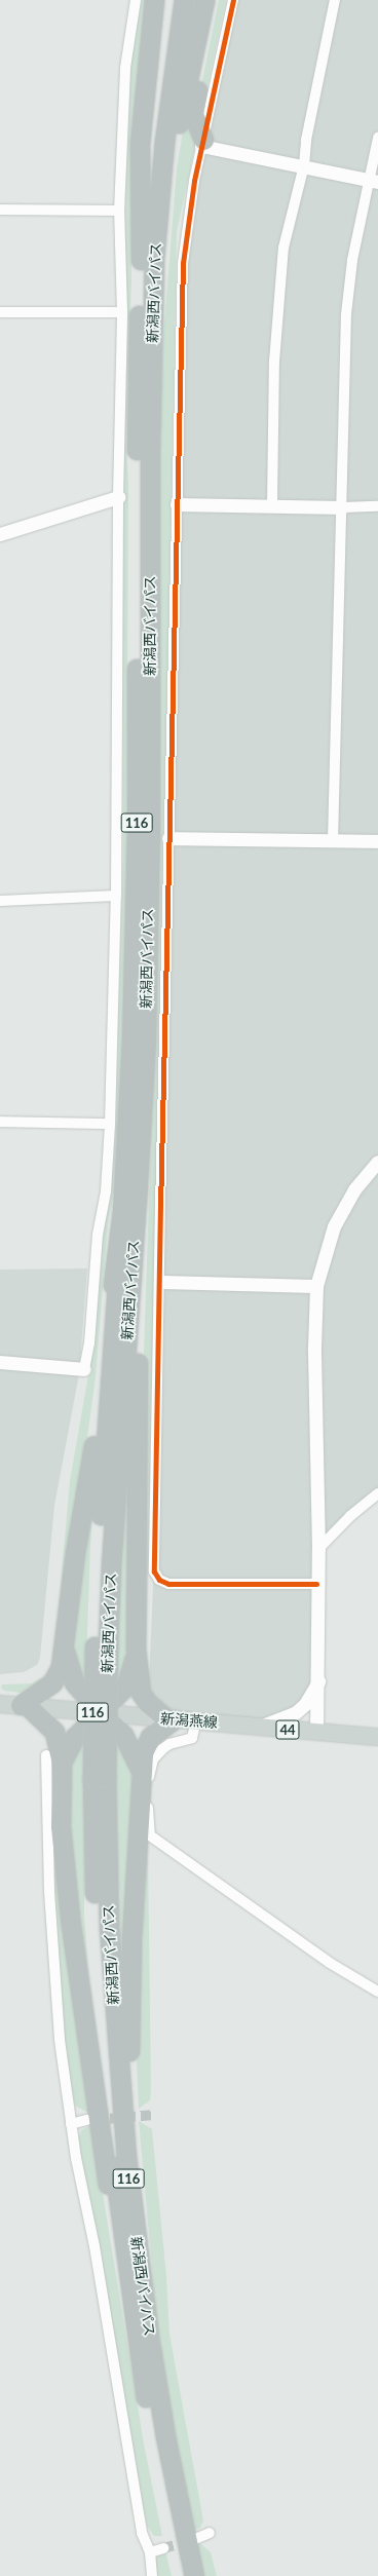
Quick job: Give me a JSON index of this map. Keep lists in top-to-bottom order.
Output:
{
  "streets": {
    "highway": ["新潟西バイパス", "116"],
    "main road": ["新潟燕線", "44"]
  }
}
